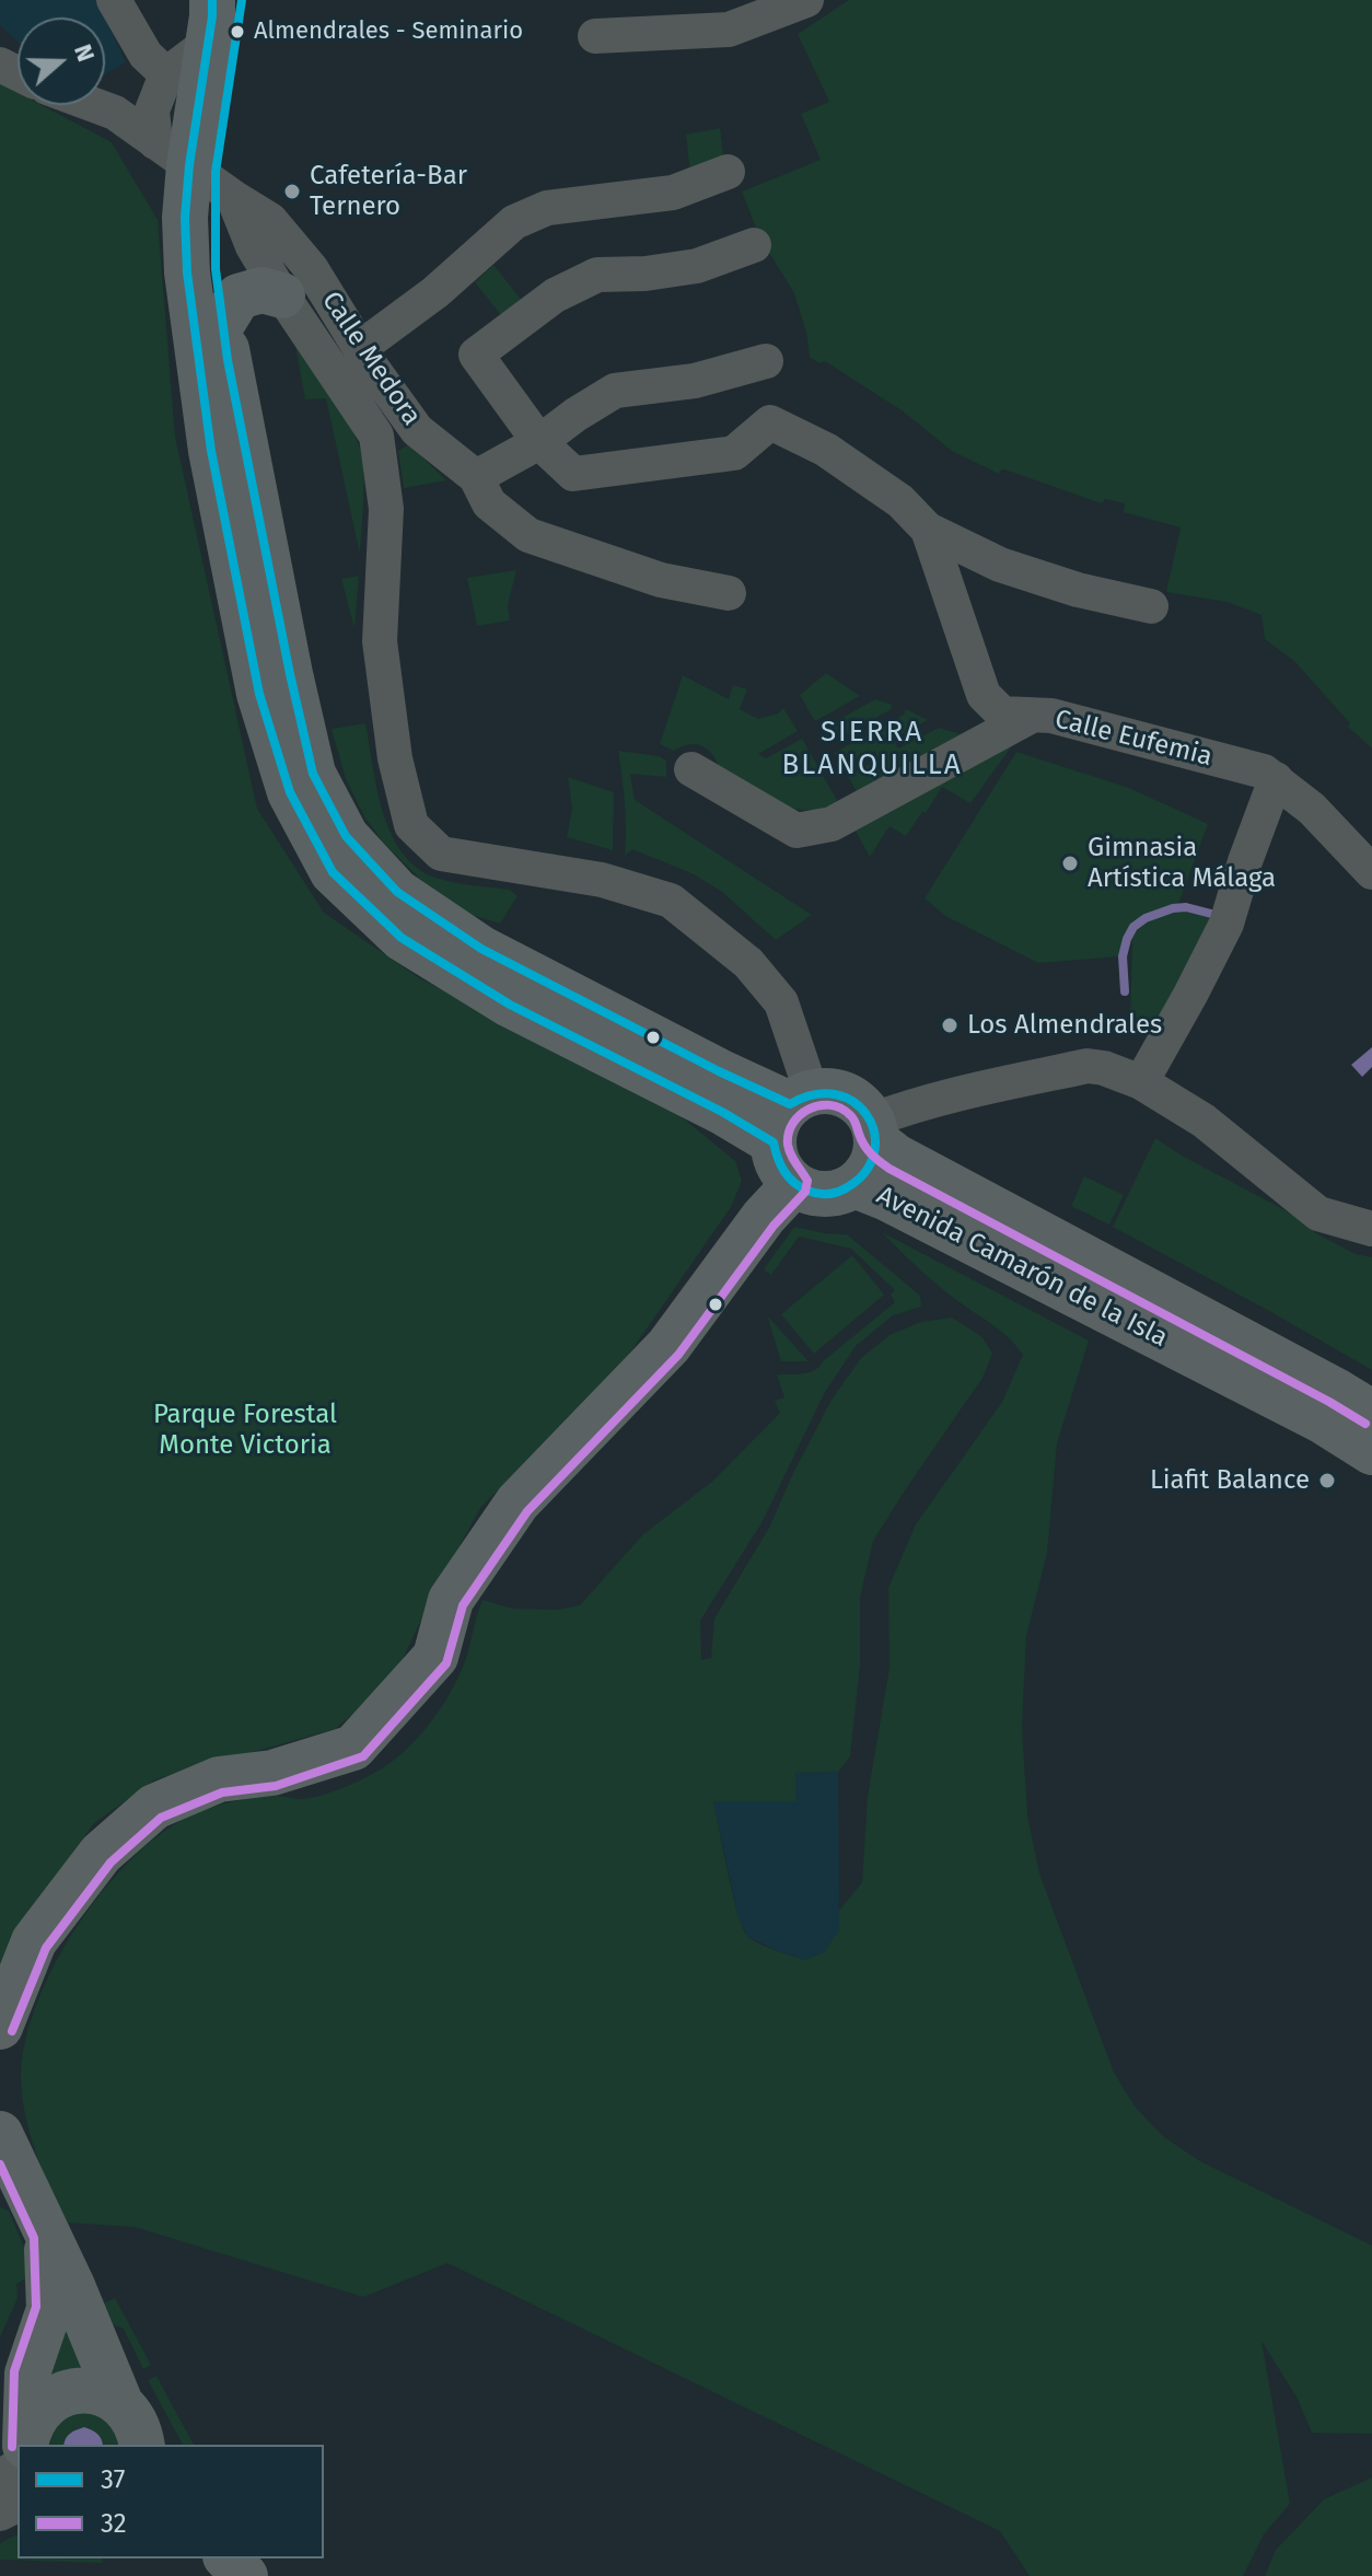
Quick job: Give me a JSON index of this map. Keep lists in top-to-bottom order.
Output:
{
  "streets": {
    "main road": ["Avenida Camarón de la Isla"],
    "street": ["Calle Medora", "Calle Eufemia"]
  },
  "districts": ["SIERRA BLANQUILLA"],
  "parks": ["Parque Forestal Monte Victoria"],
  "places": [
    "Almendrales - Seminario",
    "Cafetería-Bar Ternero",
    "Gimnasia Artística Málaga",
    "Los Almendrales",
    "Liafit Balance"
  ],
  "lines": ["transit line 37", "transit line 32"],
  "legend": ["37", "32"],
  "north": "right"
}
